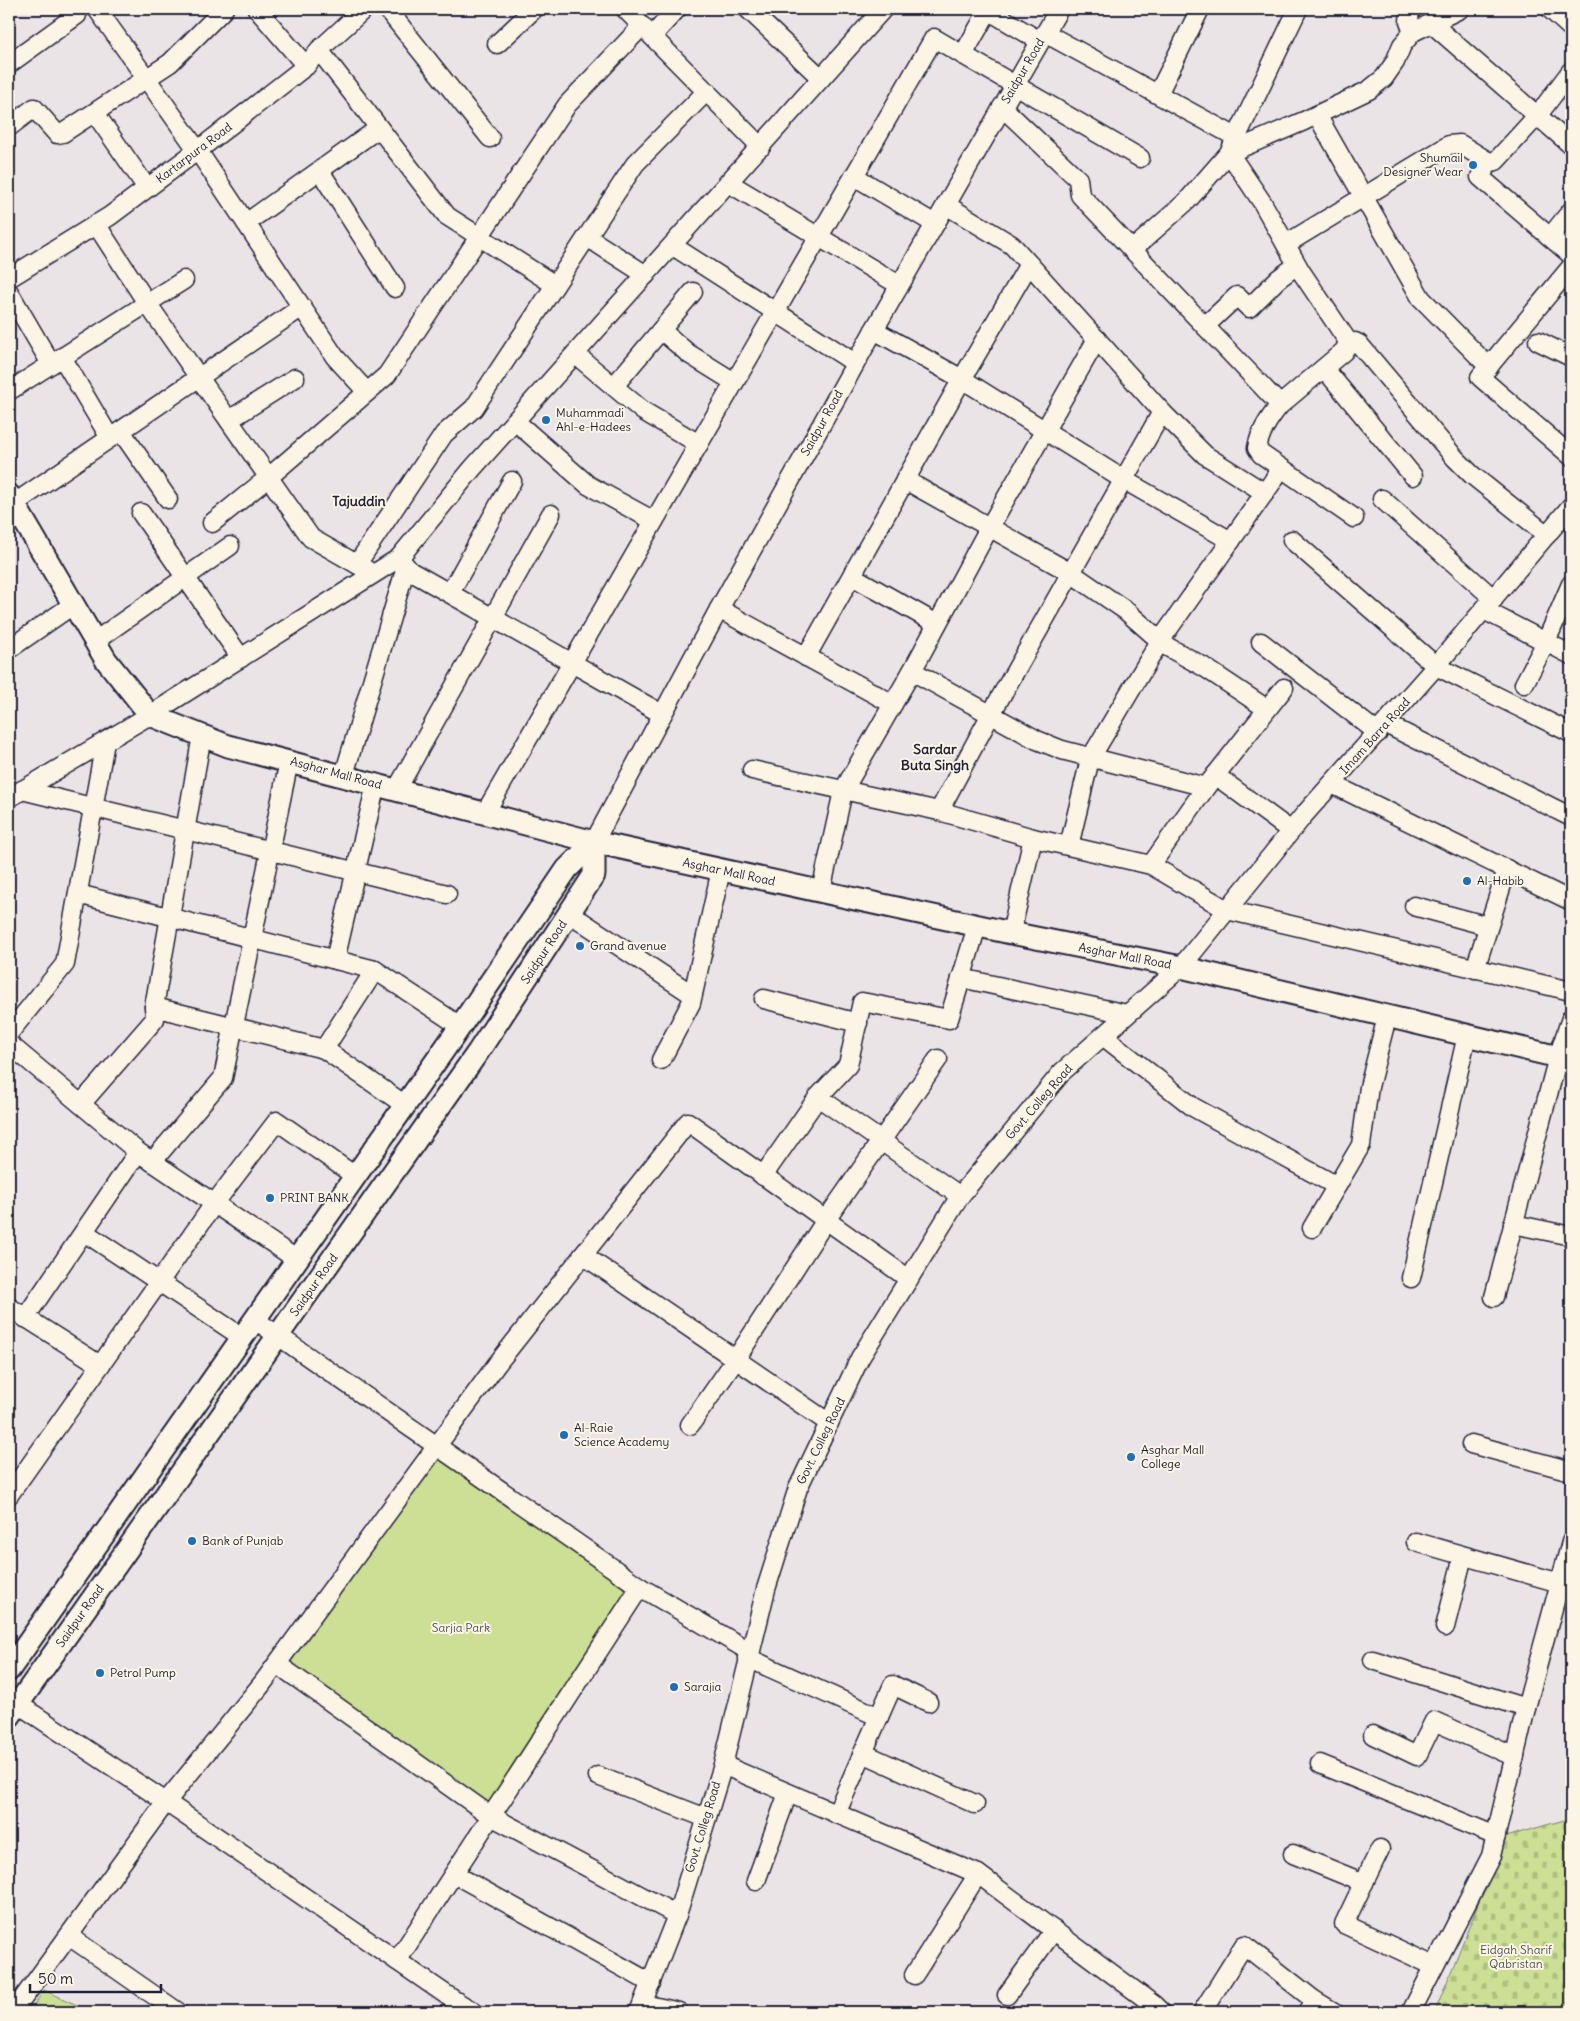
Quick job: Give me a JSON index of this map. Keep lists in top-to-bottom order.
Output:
{
  "streets": {
    "main road": ["Saidpur Road", "Asghar Mall Road"],
    "street": ["Kartarpura Road", "Imam Barra Road", "Govt. Colleg Road"]
  },
  "crossings": [
    ["Saidpur Road", "Asghar Mall Road"],
    ["Imam Barra Road", "Asghar Mall Road"],
    ["Imam Barra Road", "Govt. Colleg Road"],
    ["Asghar Mall Road", "Govt. Colleg Road"]
  ],
  "districts": ["Tajuddin", "Sardar Buta Singh"],
  "parks": ["Sarjia Park", "Eidgah Sharif Qabristan"],
  "places": [
    "Shumail Designer Wear",
    "Muhammadi Ahl-e-Hadees",
    "Al-Habib",
    "Grand avenue",
    "PRINT BANK",
    "Al-Raie Science Academy",
    "Asghar Mall College",
    "Bank of Punjab",
    "Petrol Pump",
    "Sarajia"
  ],
  "scale_bar": "50 m"
}
